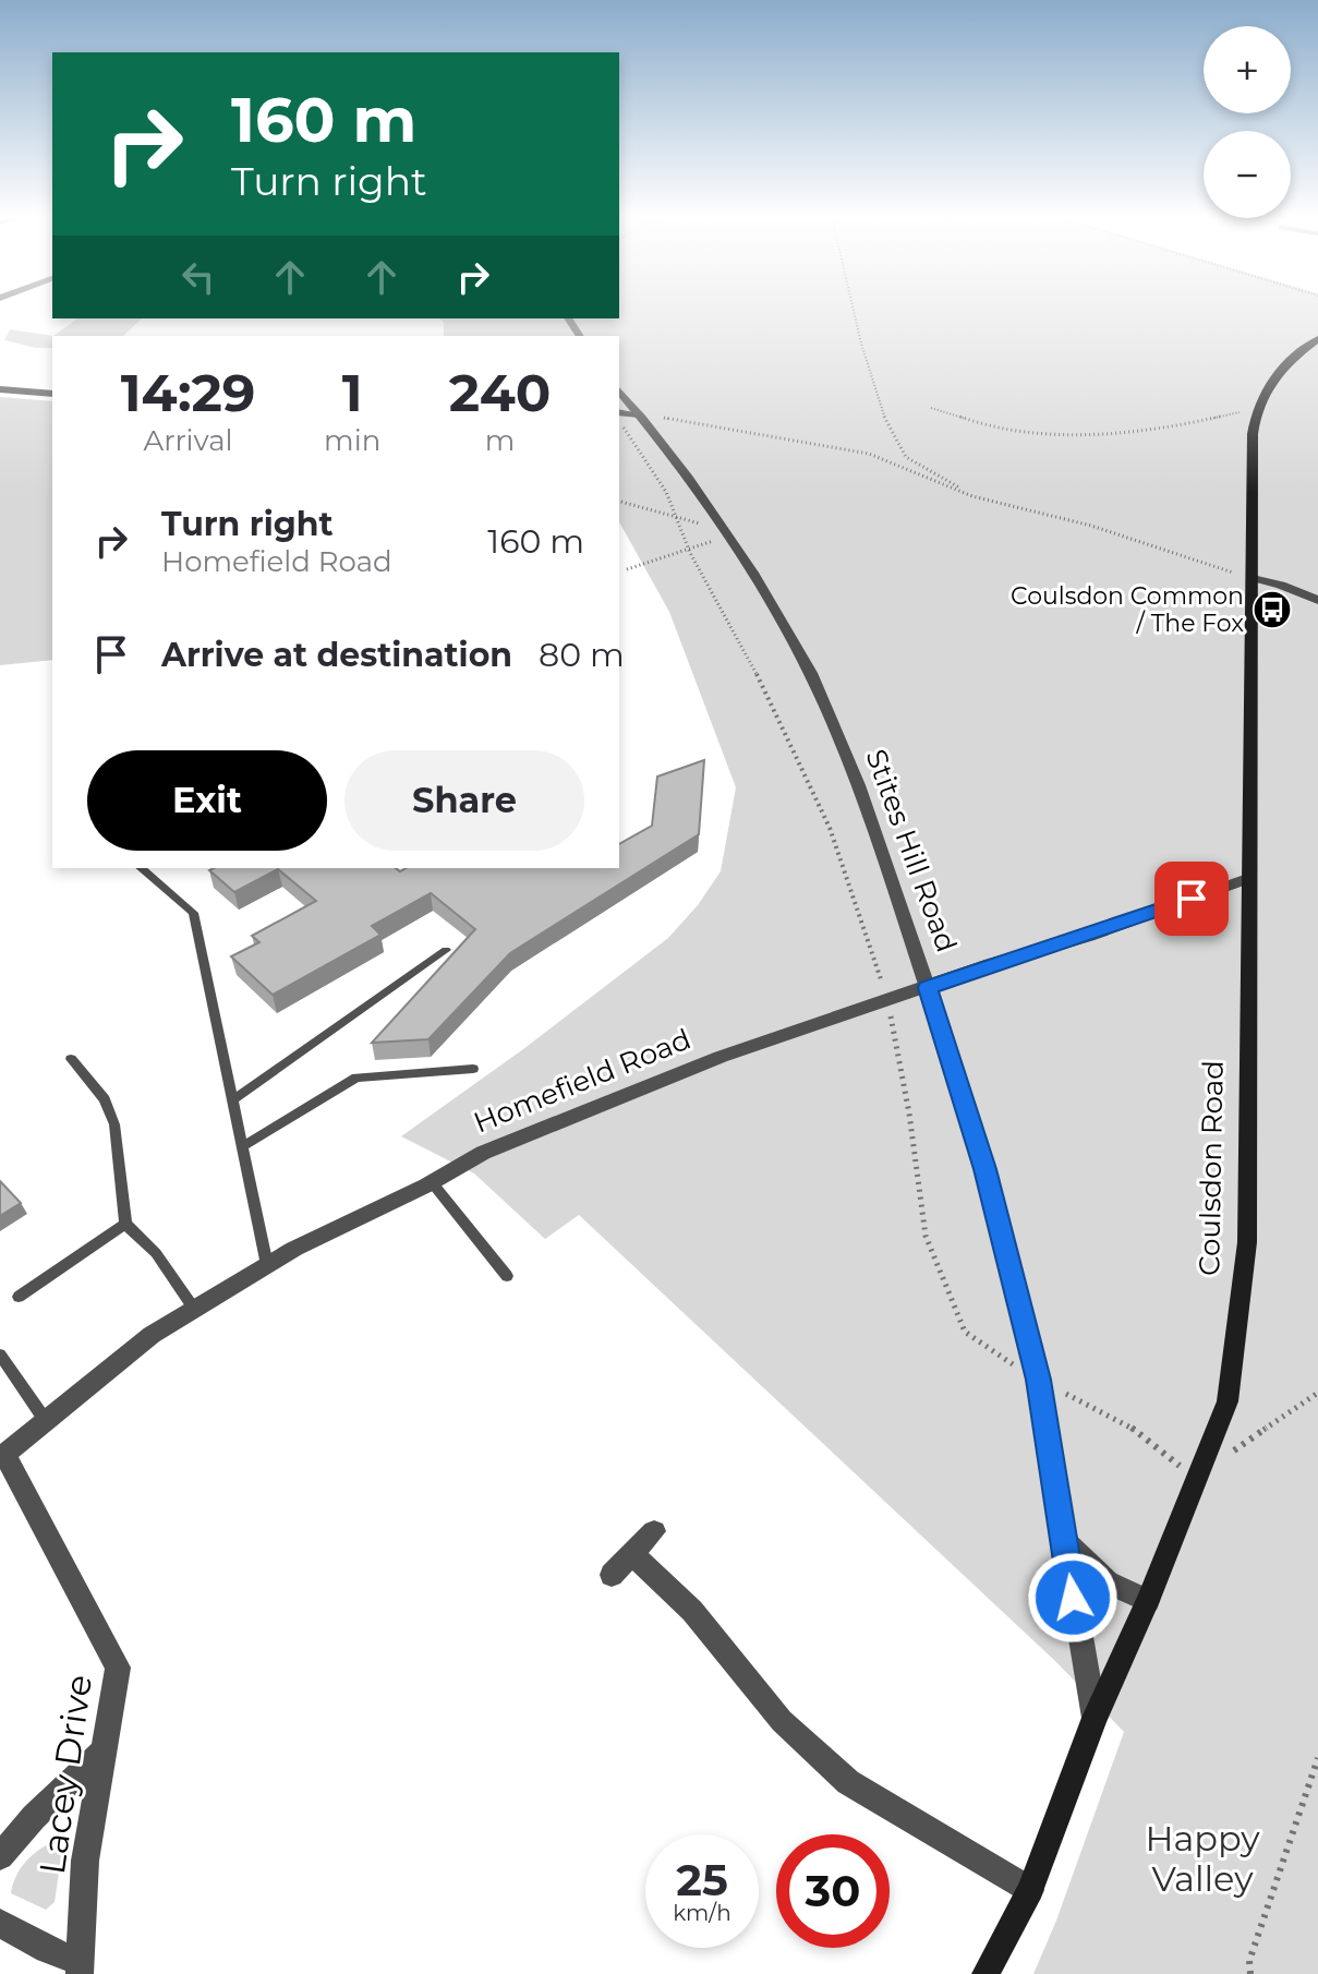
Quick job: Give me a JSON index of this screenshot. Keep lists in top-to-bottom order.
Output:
{
  "streets": {
    "main road": ["Coulsdon Road"],
    "street": ["Stites Hill Road", "Homefield Road", "Lacey Drive"]
  },
  "crossings": [
    ["Stites Hill Road", "Homefield Road"],
    ["Stites Hill Road", "Coulsdon Road"],
    ["Homefield Road", "Coulsdon Road"],
    ["Homefield Road", "Lacey Drive"]
  ],
  "parks": ["Happy Valley"],
  "places": {
    "bus stop": ["Coulsdon Common / The Fox"]
  },
  "page": {
    "map_buttons": ["+", "−"],
    "turn": ["160 m", "Turn right"],
    "eta": [
      "14:29",
      "Arrival",
      "1",
      "min",
      "240",
      "m"
    ],
    "list": [
      {
        "name": "Turn right",
        "note": "Homefield Road",
        "value": "160 m"
      },
      {
        "name": "Arrive at destination",
        "value": "80 m"
      }
    ],
    "buttons": ["Exit", "Share"],
    "speed": "25 km/h",
    "limit": "30"
  }
}
